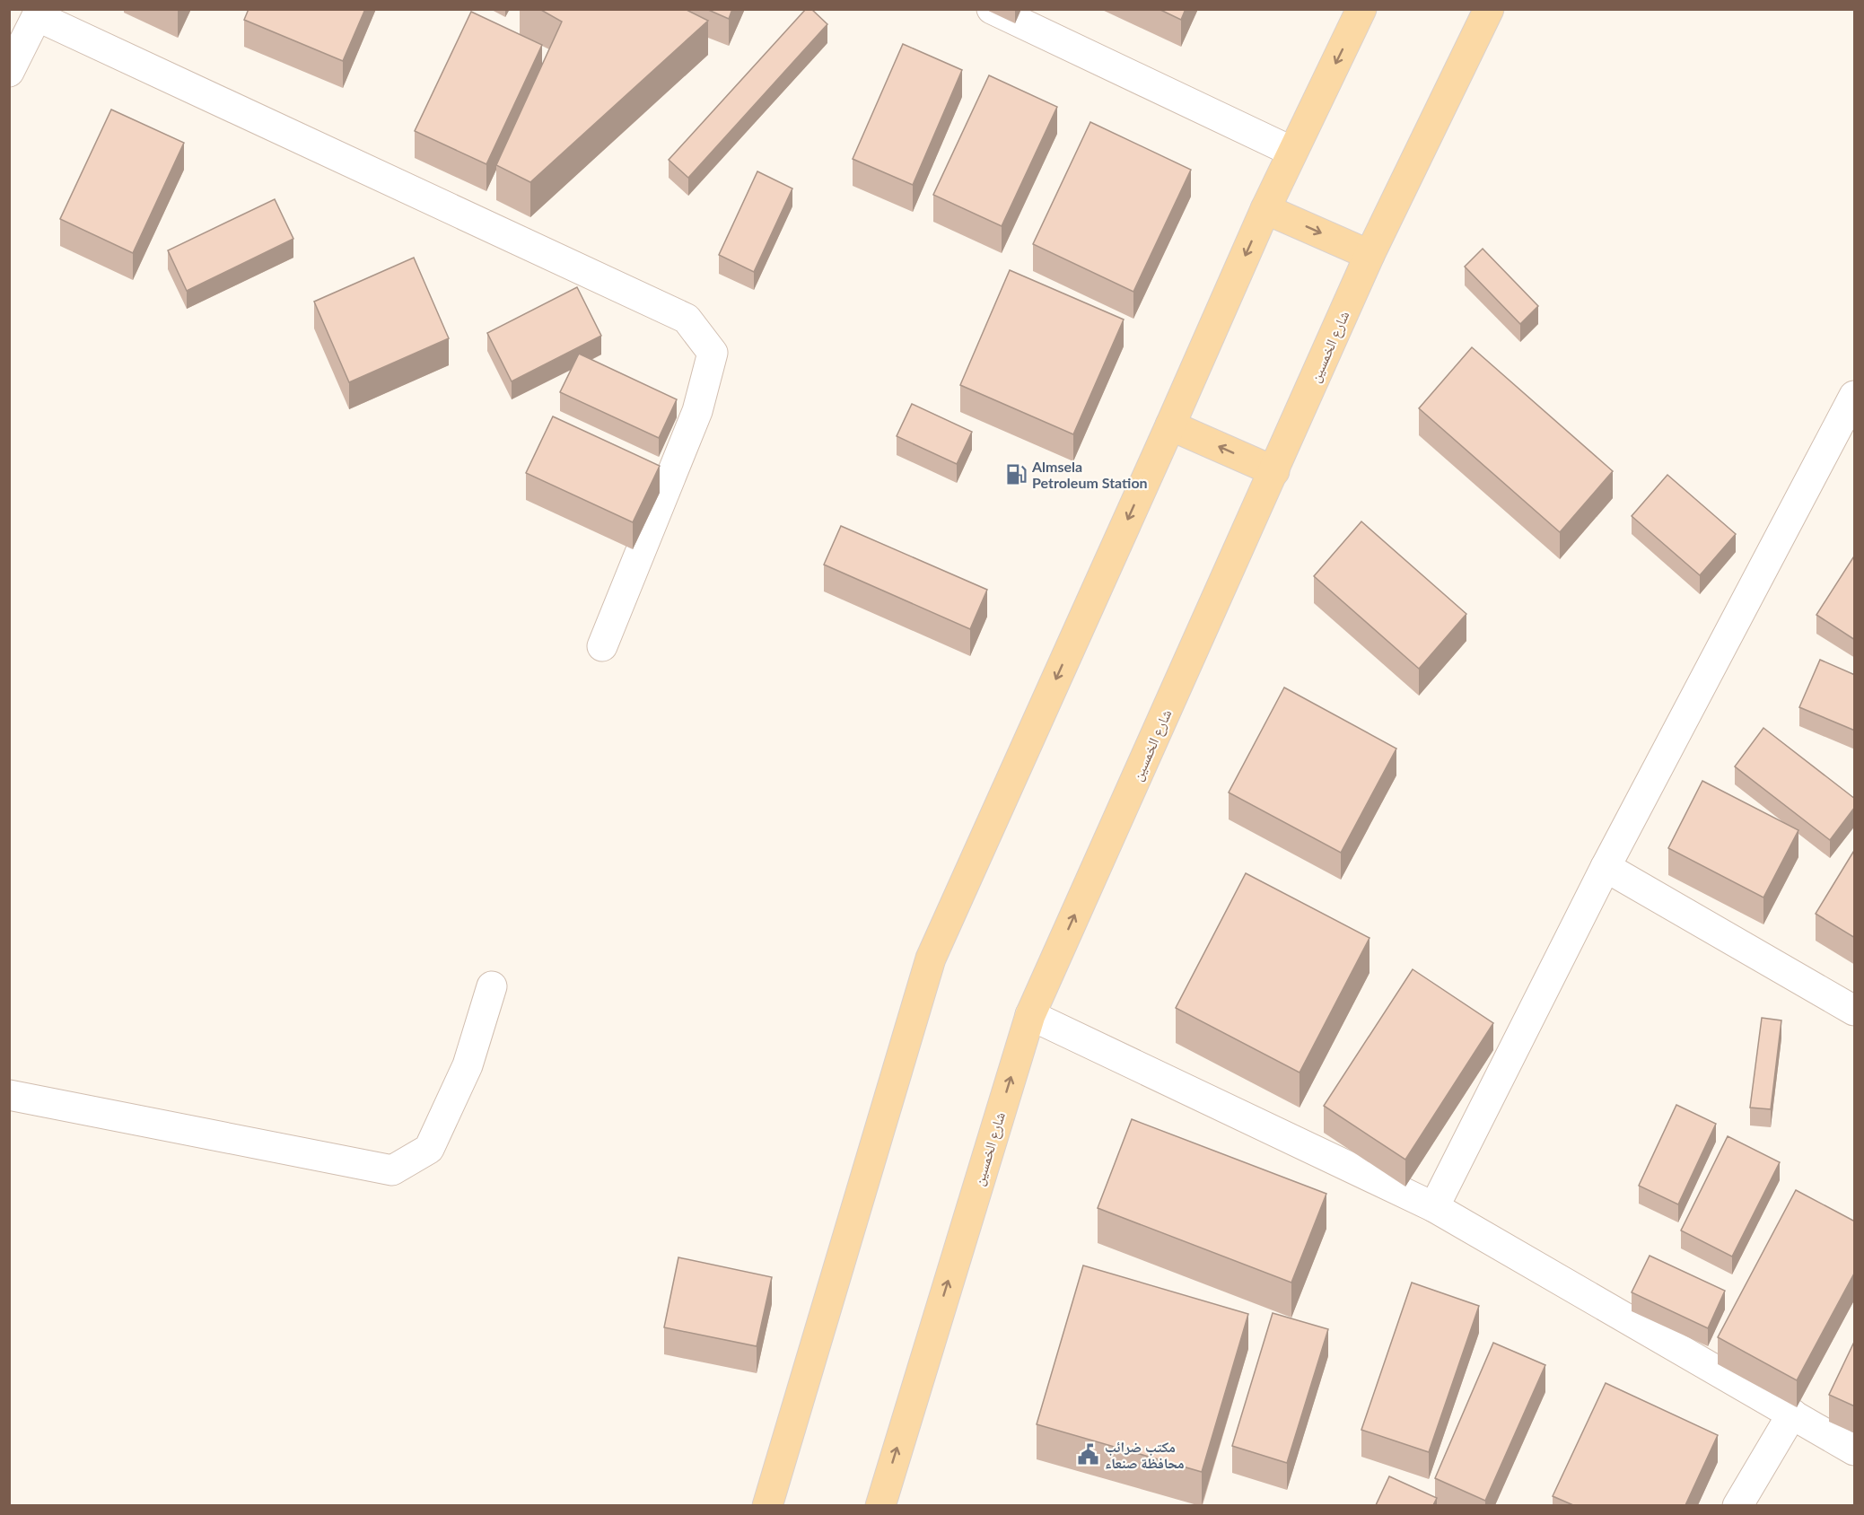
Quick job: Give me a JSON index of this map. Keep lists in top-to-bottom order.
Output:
{
  "streets": {
    "main road": ["شارع الخمسين"]
  },
  "places": {
    "fuel station": ["Almsela Petroleum Station"],
    "public building": ["مكتب ضرائب محافظة صنعاء"]
  }
}
